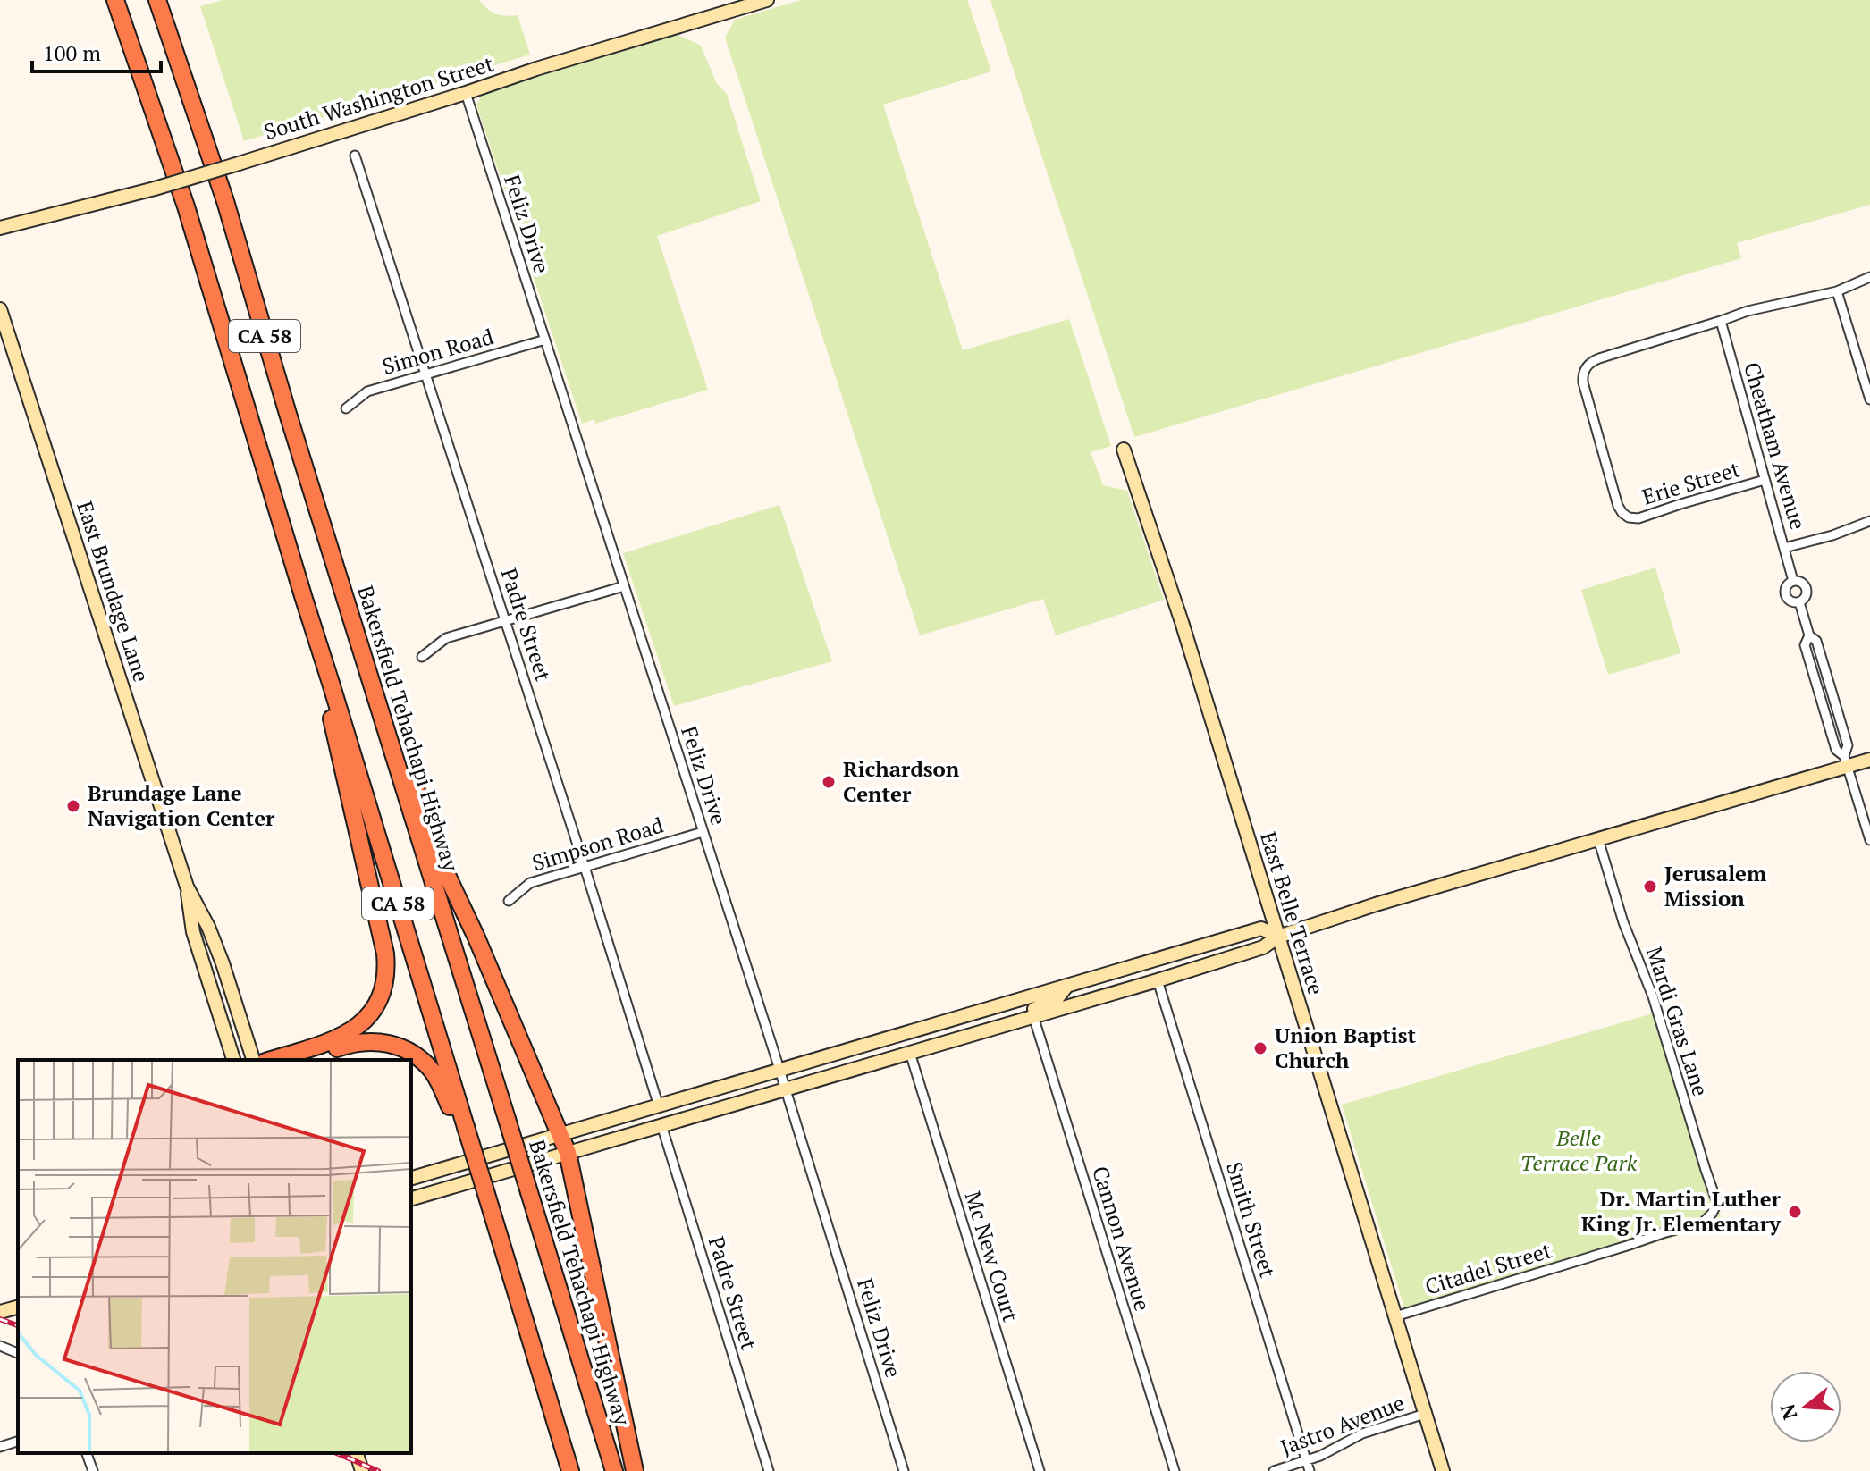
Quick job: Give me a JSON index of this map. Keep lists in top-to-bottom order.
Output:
{
  "streets": {
    "highway": ["CA 58", "Bakersfield Tehachapi Highway"],
    "street": [
      "South Washington Street",
      "Feliz Drive",
      "Simon Road",
      "Cheatham Avenue",
      "Erie Street",
      "East Brundage Lane",
      "Padre Street",
      "Simpson Road",
      "East Belle Terrace",
      "Mardi Gras Lane",
      "Smith Street",
      "Cannon Avenue",
      "Mc New Court",
      "Citadel Street",
      "Jastro Avenue"
    ]
  },
  "crossings": [
    ["South Washington Street", "Feliz Drive"],
    ["Feliz Drive", "Simon Road"],
    ["Feliz Drive", "Simpson Road"],
    ["Simon Road", "Padre Street"],
    ["Cheatham Avenue", "Erie Street"],
    ["Padre Street", "Simpson Road"],
    ["East Belle Terrace", "Citadel Street"],
    ["East Belle Terrace", "Jastro Avenue"],
    ["Mardi Gras Lane", "Citadel Street"],
    ["Smith Street", "Jastro Avenue"]
  ],
  "parks": ["Belle Terrace Park"],
  "places": [
    "Richardson Center",
    "Brundage Lane Navigation Center",
    "Jerusalem Mission",
    "Union Baptist Church",
    "Dr. Martin Luther King Jr. Elementary"
  ],
  "scale_bar": "100 m",
  "north": "left"
}
